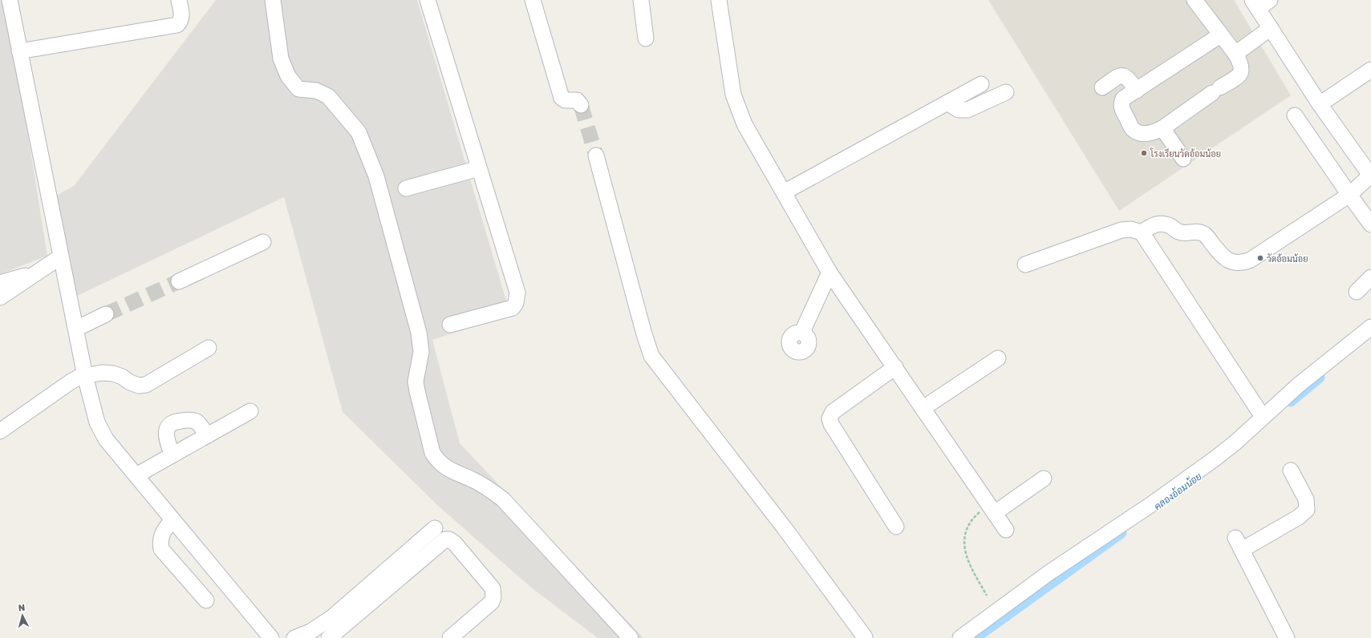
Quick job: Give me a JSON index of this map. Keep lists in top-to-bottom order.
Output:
{
  "water": ["คลองอ้อมน้อย"],
  "places": ["โรงเรียนวัดอ้อมน้อย", "วัดอ้อมน้อย"],
  "north": "top"
}
